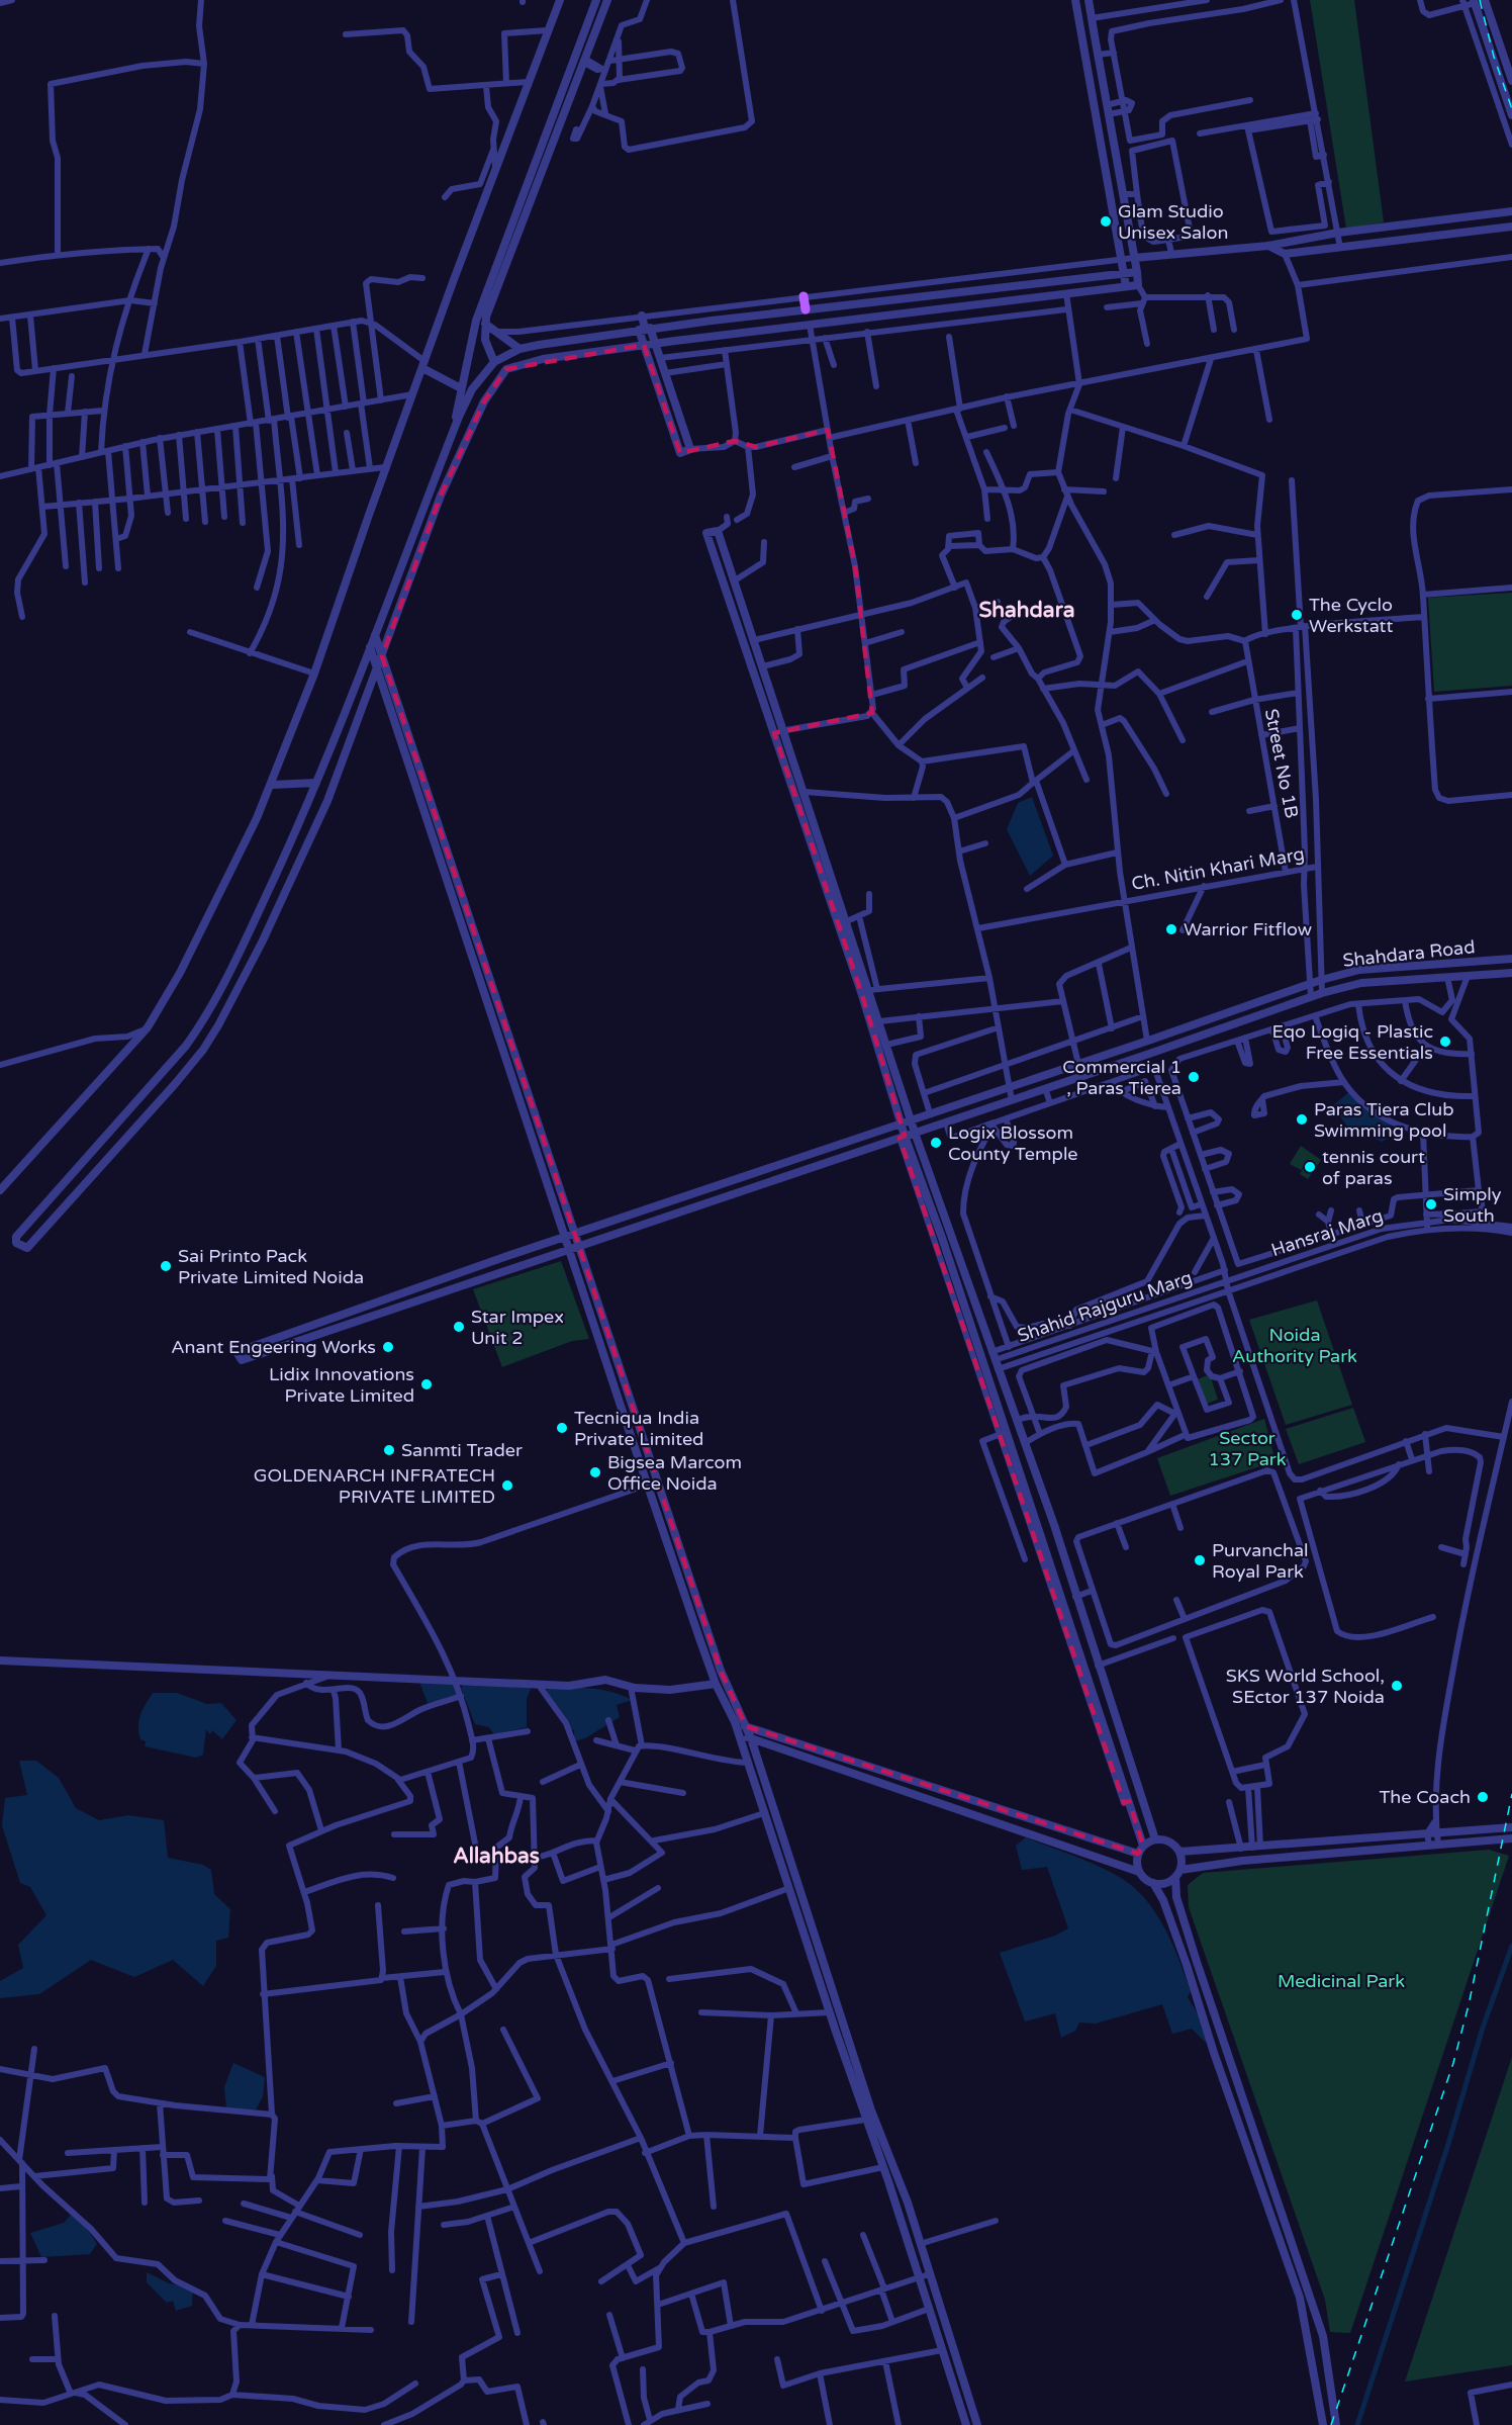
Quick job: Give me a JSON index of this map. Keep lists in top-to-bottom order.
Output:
{
  "streets": {
    "street": [
      "Street No 1B",
      "Ch. Nitin Khari Marg",
      "Shahdara Road",
      "Hansraj Marg",
      "Shahid Rajguru Marg"
    ]
  },
  "crossings": [
    ["Street No 1B", "Ch. Nitin Khari Marg"],
    ["Hansraj Marg", "Shahid Rajguru Marg"]
  ],
  "districts": ["Shahdara", "Allahbas"],
  "parks": ["Noida Authority Park", "Sector 137 Park", "Medicinal Park"],
  "places": [
    "Glam Studio Unisex Salon",
    "The Cyclo Werkstatt",
    "Warrior Fitflow",
    "Eqo Logiq - Plastic Free Essentials",
    "Commercial 1 , Paras Tierea",
    "Paras Tiera Club Swimming pool",
    "Logix Blossom County Temple",
    "tennis court of paras",
    "Simply South",
    "Sai Printo Pack Private Limited Noida",
    "Star Impex Unit 2",
    "Anant Engeering Works",
    "Lidix Innovations Private Limited",
    "Tecniqua India Private Limited",
    "Sanmti Trader",
    "Bigsea Marcom Office Noida",
    "GOLDENARCH INFRATECH PRIVATE LIMITED",
    "Purvanchal Royal Park",
    "SKS World School, SEctor 137 Noida",
    "The Coach"
  ]
}
